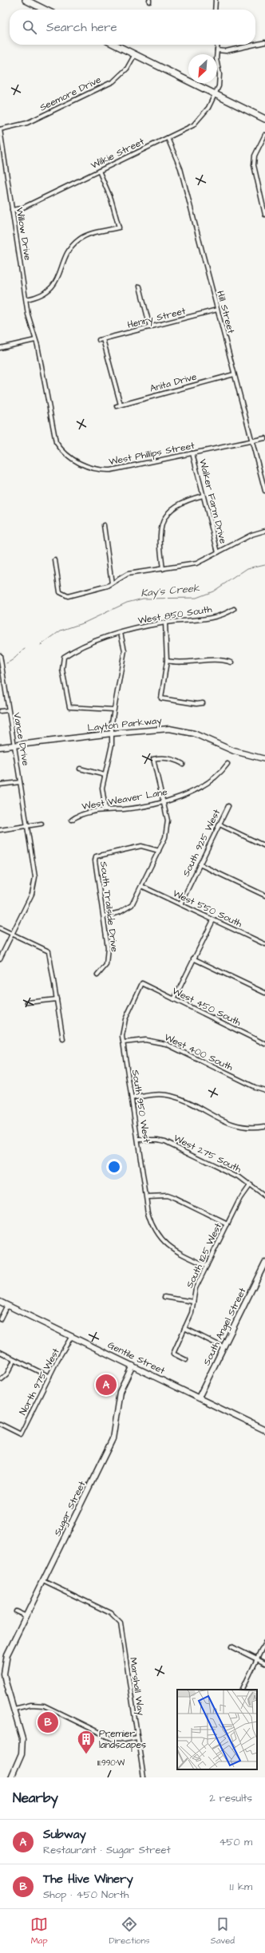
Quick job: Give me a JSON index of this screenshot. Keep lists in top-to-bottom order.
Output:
{
  "streets": {
    "main road": [
      "Layton Parkway",
      "South Angel Street",
      "Gentile Street",
      "Sugar Street"
    ],
    "street": [
      "Seemore Drive",
      "Wilkie Street",
      "Willow Drive",
      "Hill Street",
      "Henry Street",
      "Anita Drive",
      "West Phillips Street",
      "Walker Farm Drive",
      "West 850 South",
      "Vance Drive",
      "West Weaver Lane",
      "South 925 West",
      "South Trailside Drive",
      "West 550 South",
      "West 450 South",
      "West 400 South",
      "South 950 West",
      "West 275 South",
      "South 1125 West",
      "North 975 West",
      "Marshall Way"
    ]
  },
  "crossings": [
    ["Seemore Drive", "Willow Drive"],
    ["Wilkie Street", "Willow Drive"],
    ["Wilkie Street", "Hill Street"],
    ["Willow Drive", "West Phillips Street"],
    ["Hill Street", "Henry Street"],
    ["Hill Street", "Anita Drive"],
    ["Hill Street", "West Phillips Street"],
    ["Henry Street", "Anita Drive"],
    ["West Phillips Street", "Walker Farm Drive"],
    ["Layton Parkway", "Vance Drive"],
    ["South 925 West", "West 550 South"],
    ["West 450 South", "South 950 West"],
    ["West 400 South", "South 950 West"],
    ["South 950 West", "West 275 South"],
    ["South 950 West", "South 1125 West"],
    ["West 275 South", "South 1125 West"],
    ["South Angel Street", "Gentile Street"],
    ["Gentile Street", "North 975 West"],
    ["Gentile Street", "Sugar Street"],
    ["Sugar Street", "Marshall Way"]
  ],
  "water": ["Kay's Creek"],
  "places": {
    "building": ["Premier landscapes"]
  },
  "north": "bottom left",
  "page": {
    "search": "Search here",
    "pins": ["A", "B"],
    "heading": ["Nearby", "2 results"],
    "list": [
      {
        "mark": "A",
        "name": "Subway",
        "note": "Restaurant · Sugar Street",
        "value": "450 m"
      },
      {
        "mark": "B",
        "name": "The Hive Winery",
        "note": "Shop · 450 North",
        "value": "1.1 km"
      }
    ],
    "nav": ["Map", "Directions", "Saved"]
  },
  "coordinates": ["111.990°W"]
}
